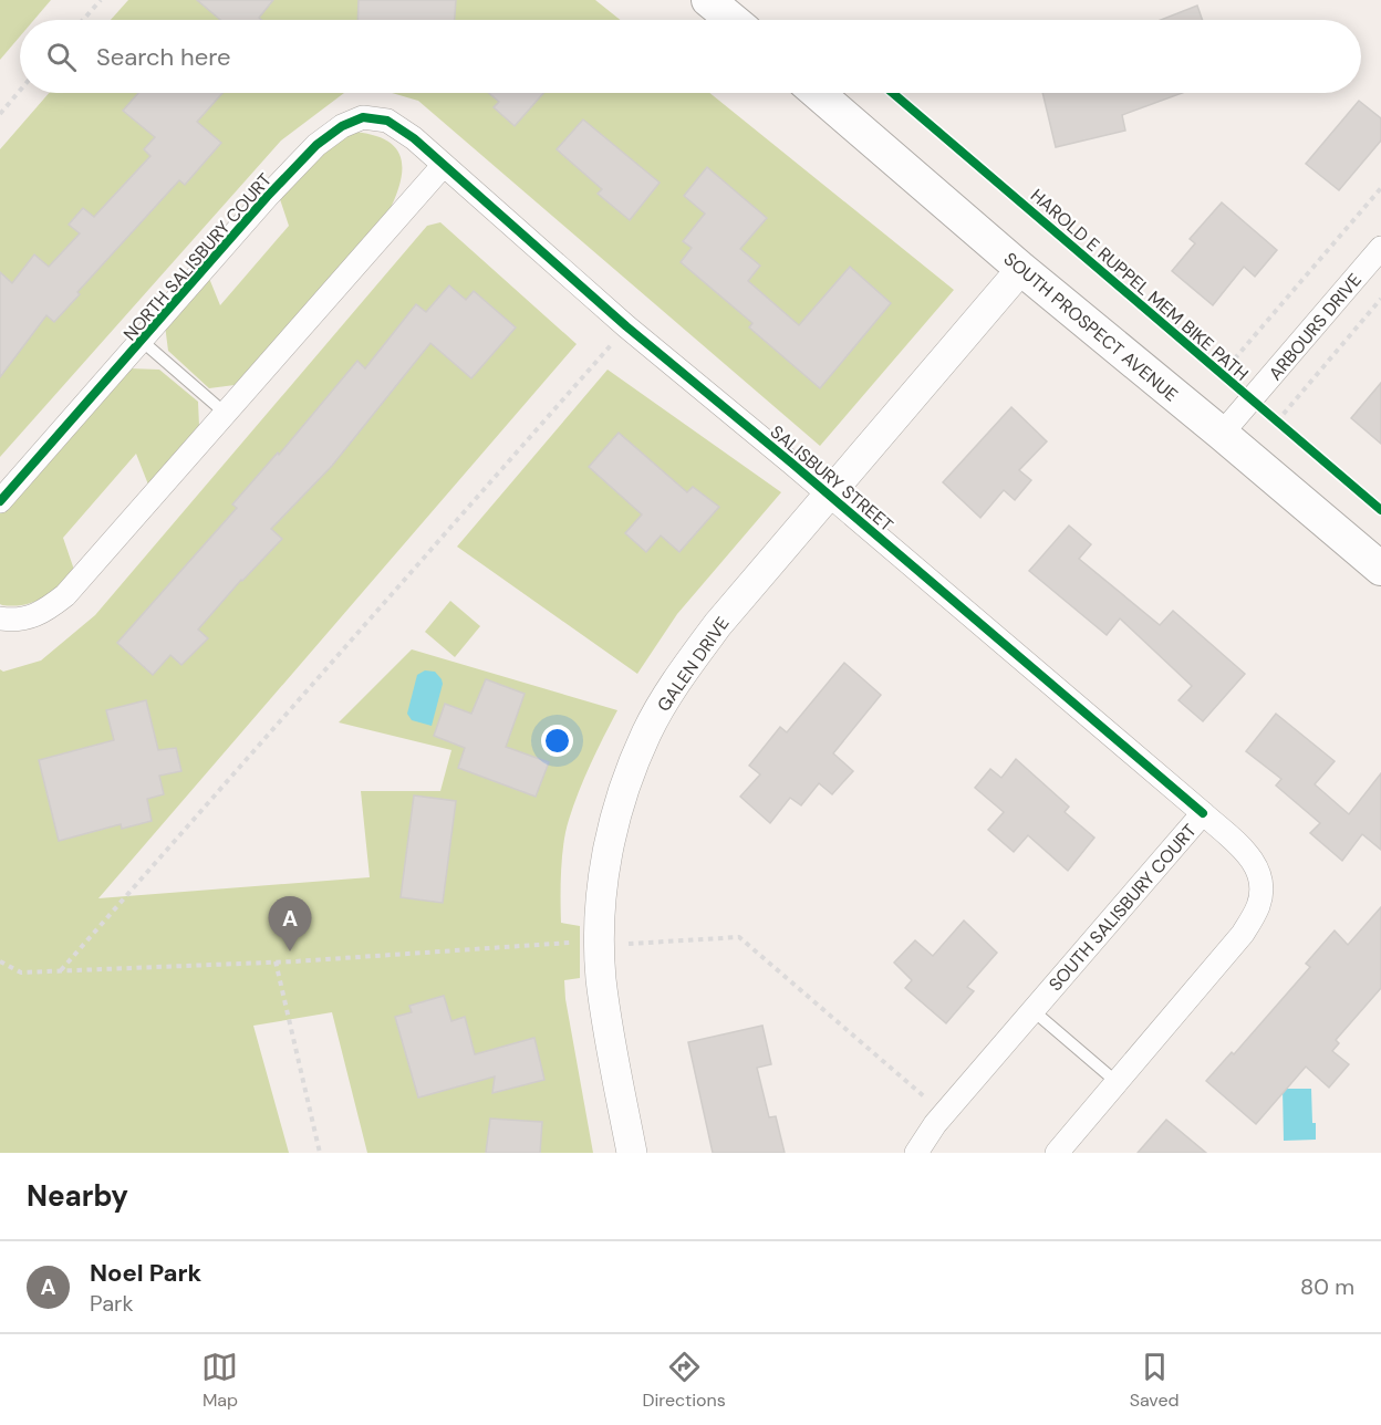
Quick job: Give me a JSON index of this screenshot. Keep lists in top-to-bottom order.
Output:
{
  "streets": {
    "main road": ["SOUTH PROSPECT AVENUE"],
    "street": [
      "NORTH SALISBURY COURT",
      "ARBOURS DRIVE",
      "SALISBURY STREET",
      "GALEN DRIVE",
      "SOUTH SALISBURY COURT"
    ],
    "cycle path": ["HAROLD E RUPPEL MEM BIKE PATH"]
  },
  "crossings": [
    ["NORTH SALISBURY COURT", "SALISBURY STREET"],
    ["HAROLD E RUPPEL MEM BIKE PATH", "ARBOURS DRIVE"],
    ["SOUTH PROSPECT AVENUE", "ARBOURS DRIVE"],
    ["SOUTH PROSPECT AVENUE", "GALEN DRIVE"],
    ["SALISBURY STREET", "GALEN DRIVE"],
    ["SALISBURY STREET", "SOUTH SALISBURY COURT"]
  ],
  "page": {
    "search": "Search here",
    "pins": "A",
    "heading": "Nearby",
    "list": [
      {
        "mark": "A",
        "name": "Noel Park",
        "note": "Park",
        "value": "80 m"
      }
    ],
    "nav": ["Map", "Directions", "Saved"]
  }
}
